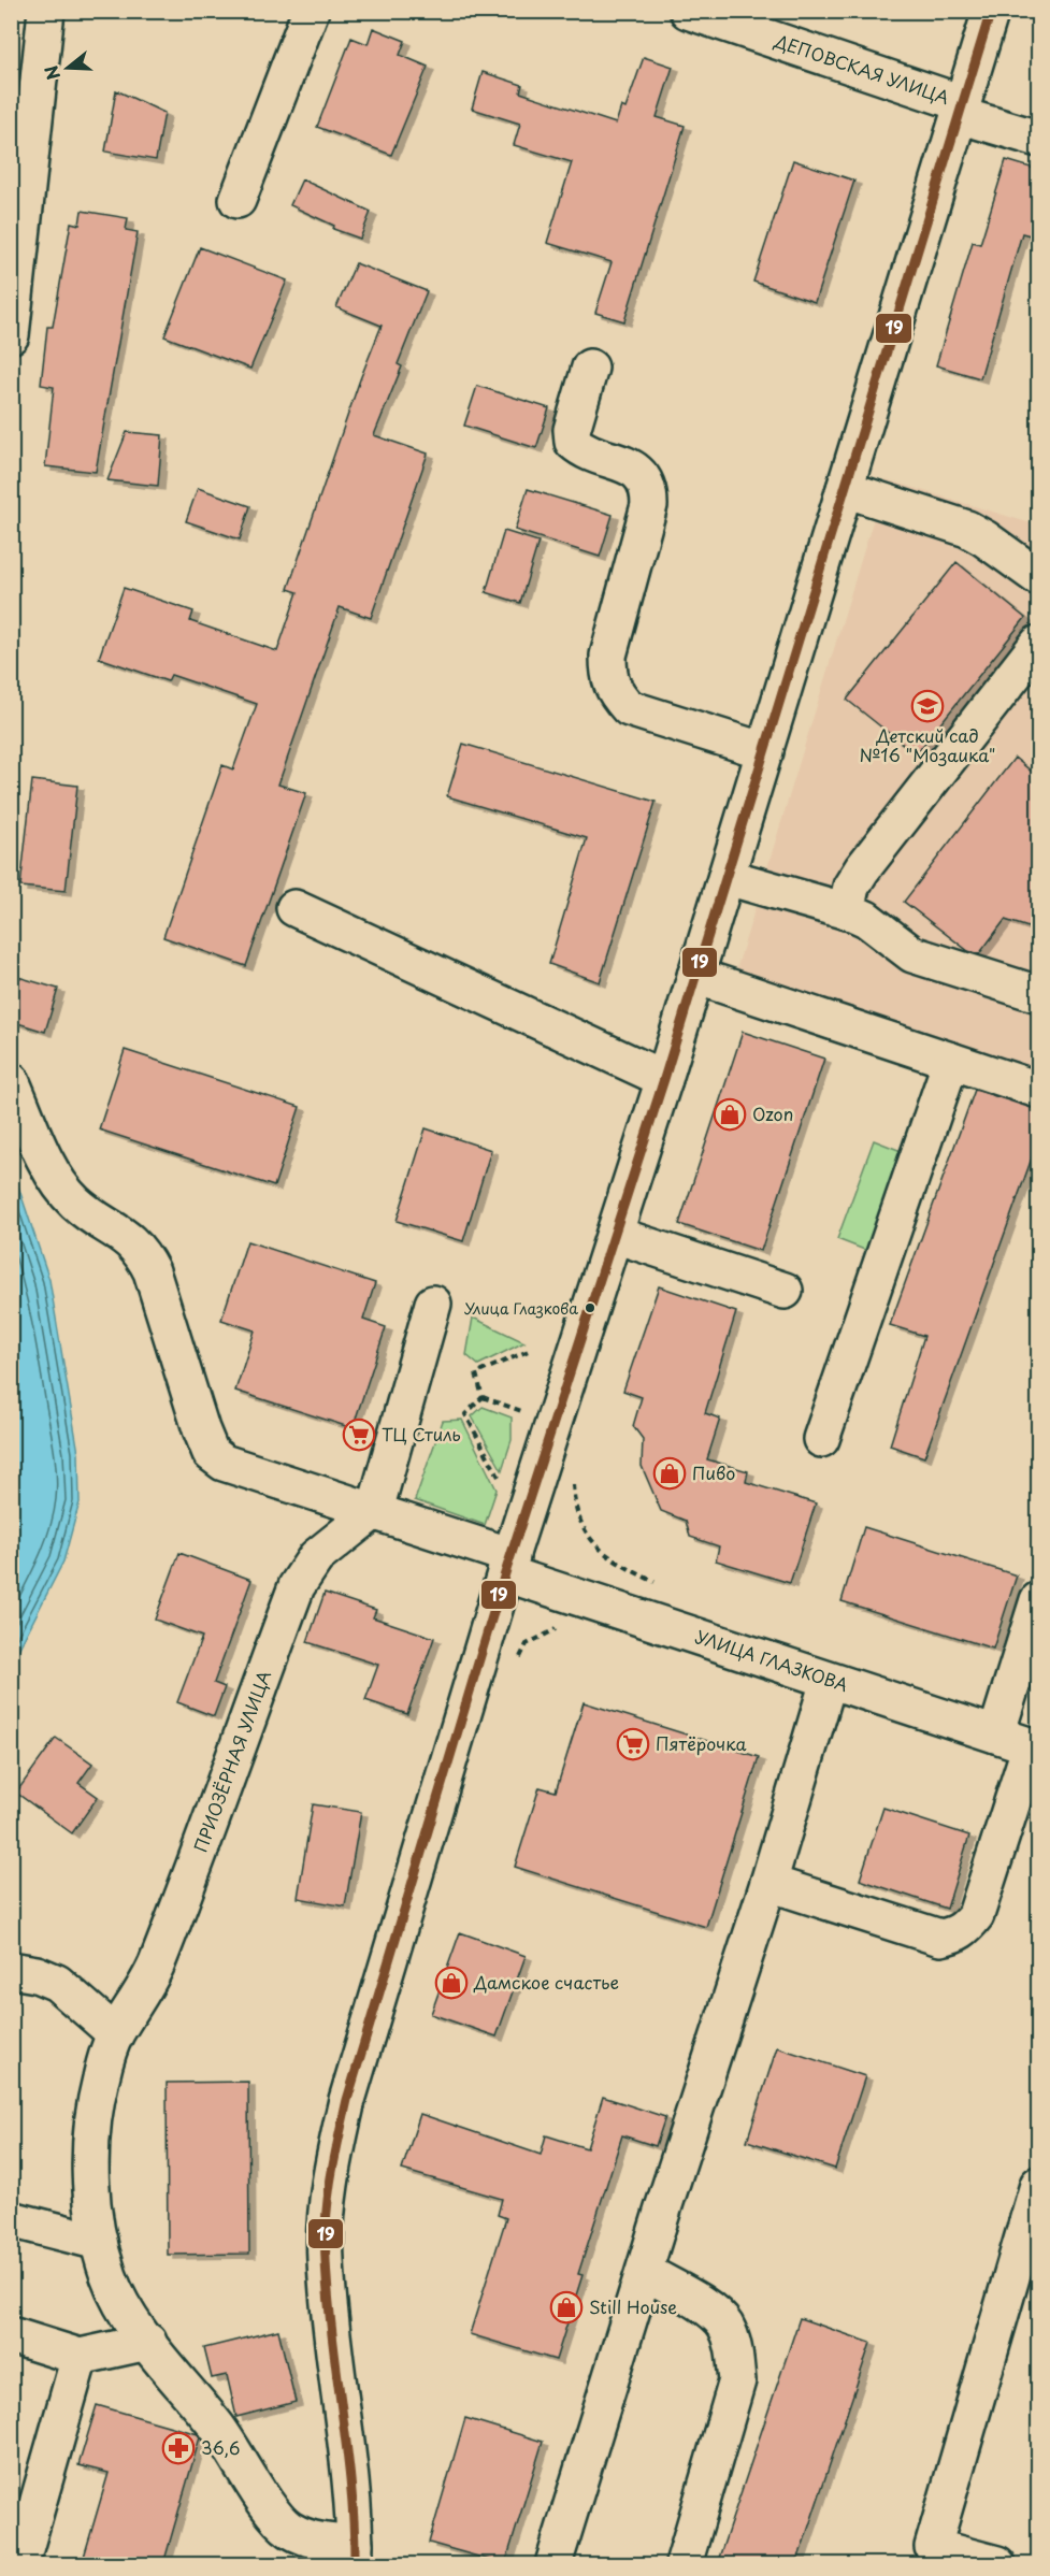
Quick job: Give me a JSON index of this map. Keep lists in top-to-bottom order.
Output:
{
  "streets": {
    "street": ["ДЕПОВСКАЯ УЛИЦА", "УЛИЦА ГЛАЗКОВА", "ПРИОЗЁРНАЯ УЛИЦА"]
  },
  "crossings": [
    ["УЛИЦА ГЛАЗКОВА", "ПРИОЗЁРНАЯ УЛИЦА"]
  ],
  "places": {
    "school or university": ["Детский сад №16 \"Мозаика\""],
    "shop": [
      "Ozon",
      "Пиво",
      "Дамское счастье",
      "Still House"
    ],
    "other": ["Улица Глазкова"],
    "supermarket": ["ТЦ Стиль", "Пятёрочка"],
    "pharmacy": ["36,6"]
  },
  "lines": ["transit line 19"],
  "north": "left"
}
